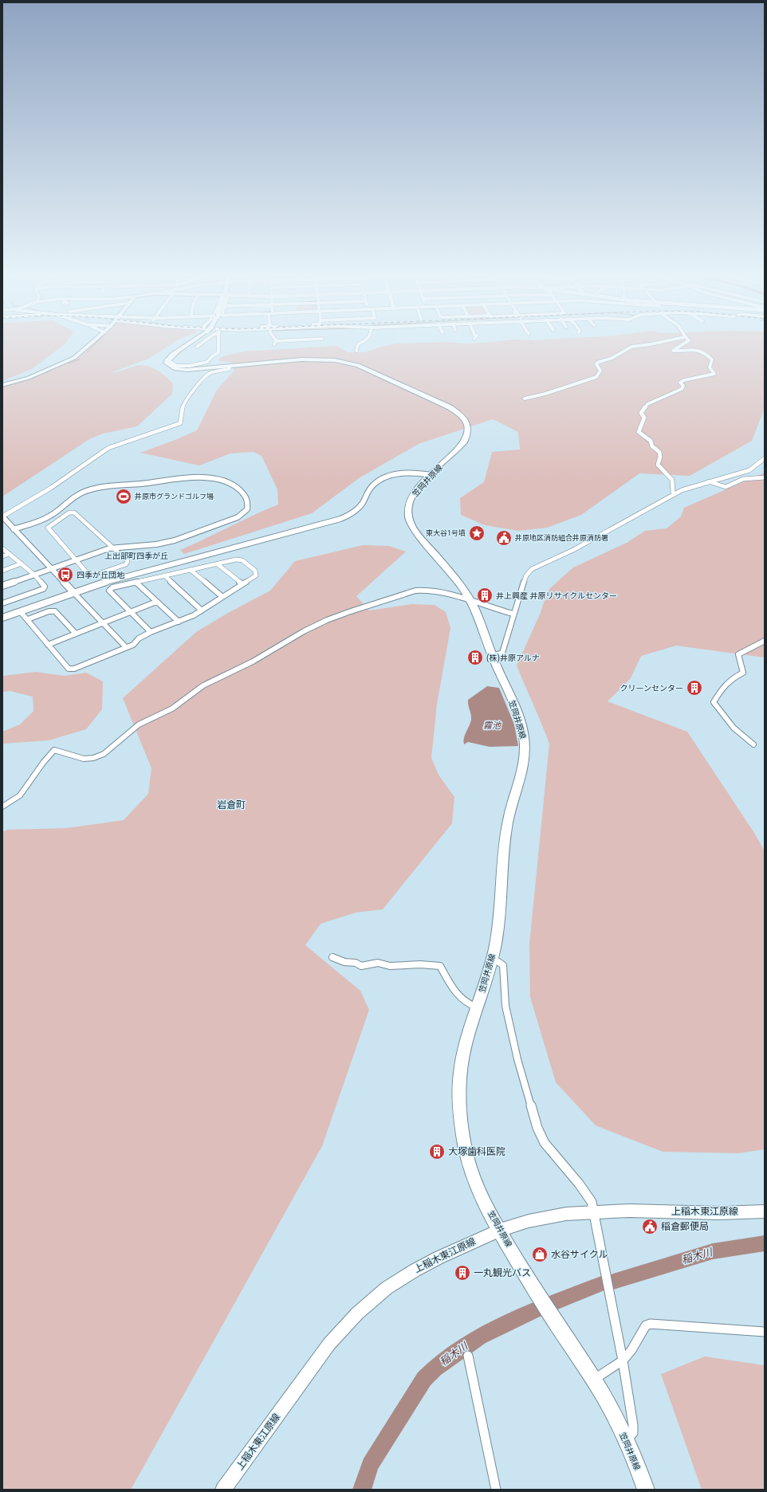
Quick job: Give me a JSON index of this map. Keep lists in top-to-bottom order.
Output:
{
  "streets": {
    "main road": ["笠岡井原線", "上稲木東江原線"]
  },
  "crossings": [
    ["笠岡井原線", "上稲木東江原線"]
  ],
  "districts": ["上出部町四季が丘", "岩倉町"],
  "water": ["霧池", "稲木川"],
  "places": {
    "sports": ["井原市グランドゴルフ場"],
    "place": ["東大谷1号墳"],
    "public building": ["井原地区消防組合井原消防署", "稲倉郵便局"],
    "bus stop": ["四季が丘団地"],
    "building": [
      "井上興産 井原リサイクルセンター",
      "(株)井原アルナ",
      "クリーンセンター",
      "大塚歯科医院",
      "一丸観光バス"
    ],
    "shop": ["水谷サイクル"]
  }
}
